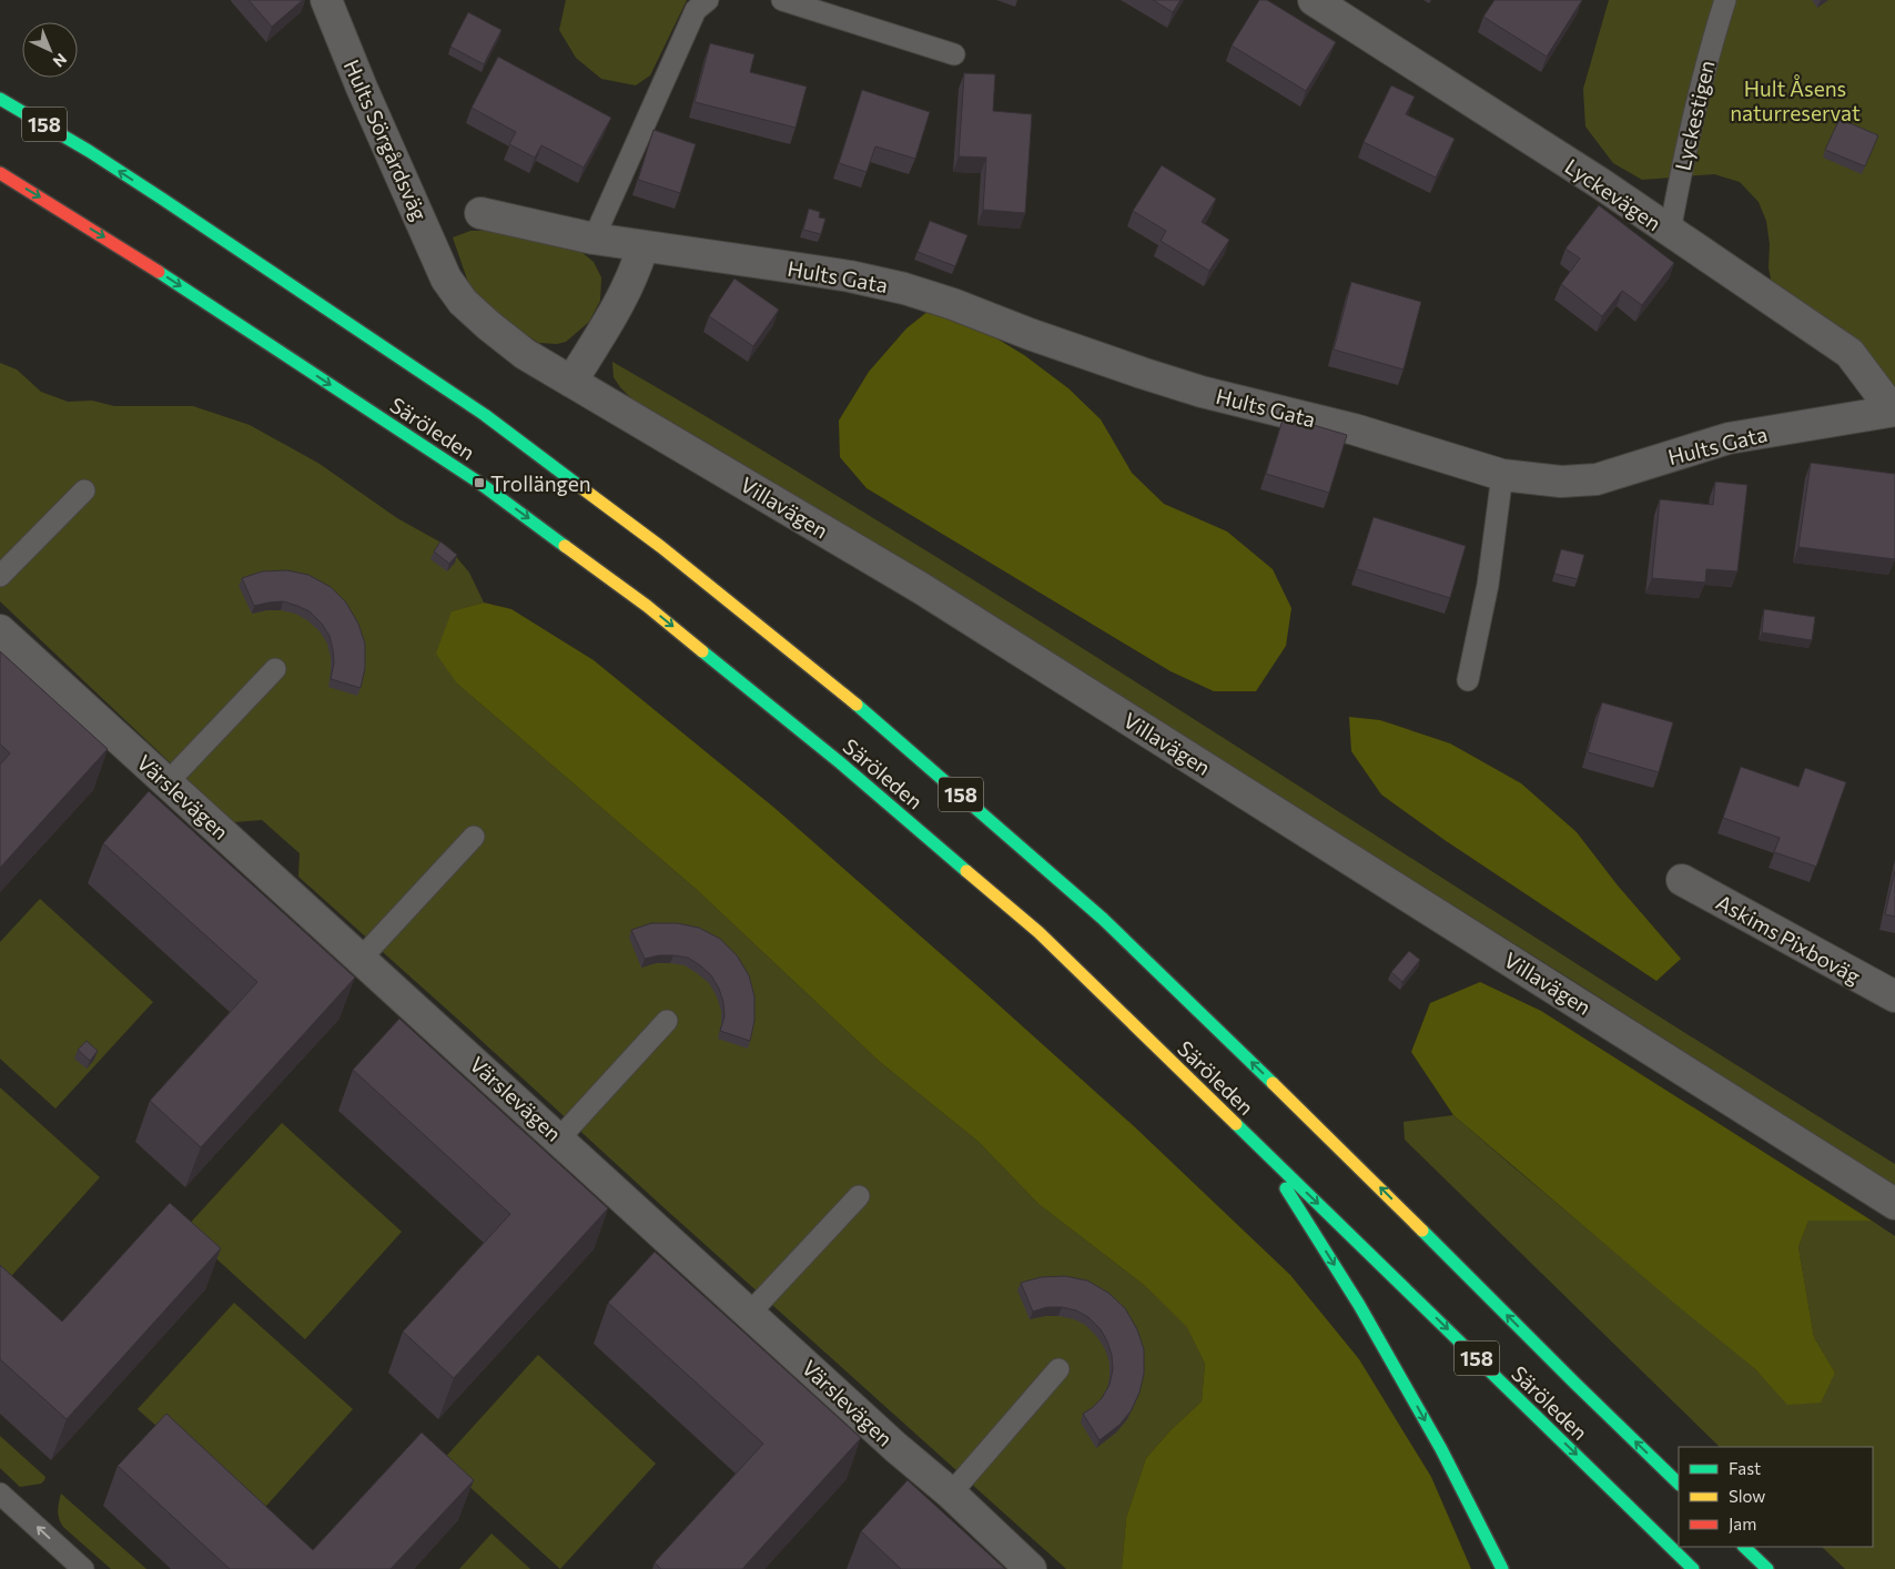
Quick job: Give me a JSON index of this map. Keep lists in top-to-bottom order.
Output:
{
  "streets": {
    "main road": ["158", "Säröleden"],
    "street": [
      "Hults Sörgårdsväg",
      "Lyckevägen",
      "Hults Gata",
      "Villavägen",
      "Värslevägen",
      "Askims Pixboväg"
    ],
    "lane": ["Lyckestigen"]
  },
  "crossings": [
    ["Lyckestigen", "Lyckevägen"],
    ["158", "Säröleden"],
    ["Hults Sörgårdsväg", "Villavägen"],
    ["Lyckevägen", "Hults Gata"]
  ],
  "parks": ["Hult Åsens naturreservat"],
  "places": {
    "transit": ["Trollängen"]
  },
  "legend": ["Fast", "Slow", "Jam"],
  "north": "bottom right"
}
